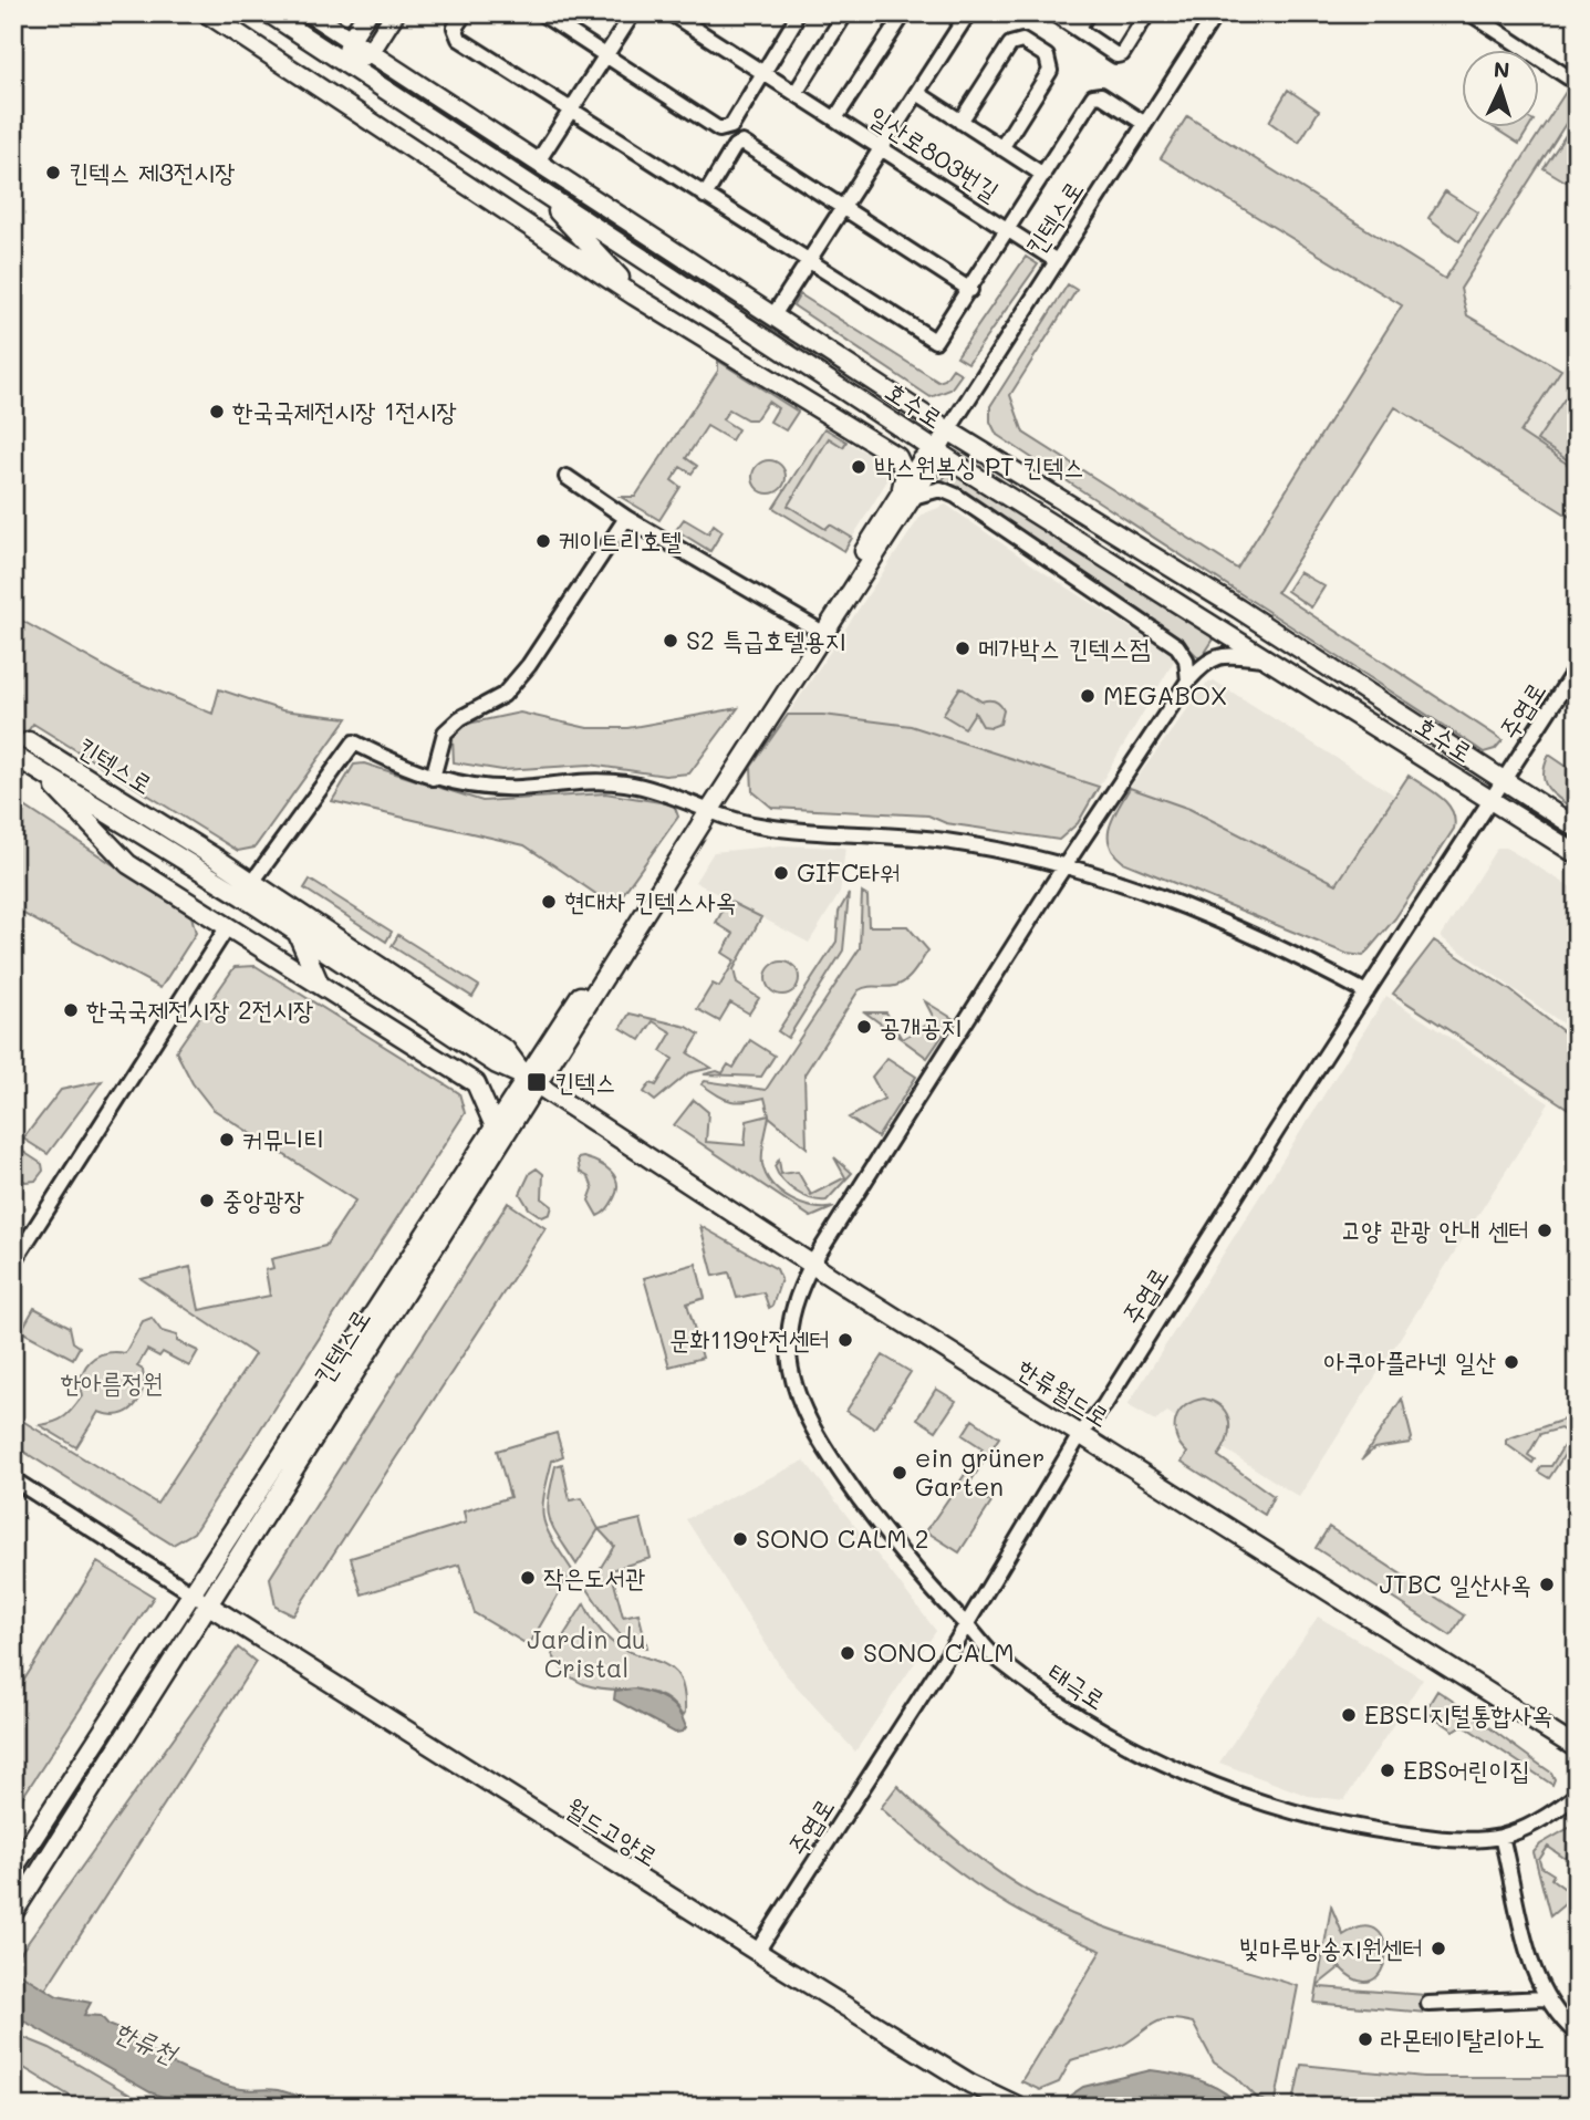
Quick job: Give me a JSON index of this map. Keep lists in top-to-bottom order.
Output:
{
  "streets": {
    "main road": [
      "킨텍스로",
      "호수로",
      "한류월드로",
      "월드고양로"
    ],
    "street": ["일산로803번길", "주엽로", "태극로"]
  },
  "crossings": [
    ["일산로803번길", "킨텍스로"],
    ["킨텍스로", "호수로"],
    ["킨텍스로", "한류월드로"],
    ["킨텍스로", "월드고양로"],
    ["호수로", "주엽로"],
    ["호수로", "태극로"],
    ["주엽로", "한류월드로"],
    ["주엽로", "태극로"],
    ["주엽로", "월드고양로"],
    ["한류월드로", "태극로"]
  ],
  "water": ["한류천"],
  "parks": ["한아름정원", "Jardin du Cristal"],
  "places": {
    "other": [
      "킨텍스 제3전시장",
      "한국국제전시장 1전시장",
      "박스원복싱 PT 킨텍스",
      "케이트리호텔",
      "S2 특급호텔용지",
      "메가박스 킨텍스점",
      "MEGABOX",
      "GIFC타워",
      "현대차 킨텍스사옥",
      "한국국제전시장 2전시장",
      "공개공지",
      "커뮤니티",
      "중앙광장",
      "고양 관광 안내 센터",
      "문화119안전센터",
      "아쿠아플라넷 일산",
      "ein grüner Garten",
      "SONO CALM 2",
      "작은도서관",
      "JTBC 일산사옥",
      "SONO CALM",
      "EBS디지털통합사옥",
      "EBS어린이집",
      "빛마루방송지원센터",
      "라몬테이탈리아노"
    ],
    "transit": ["킨텍스"]
  },
  "north": "top"
}
